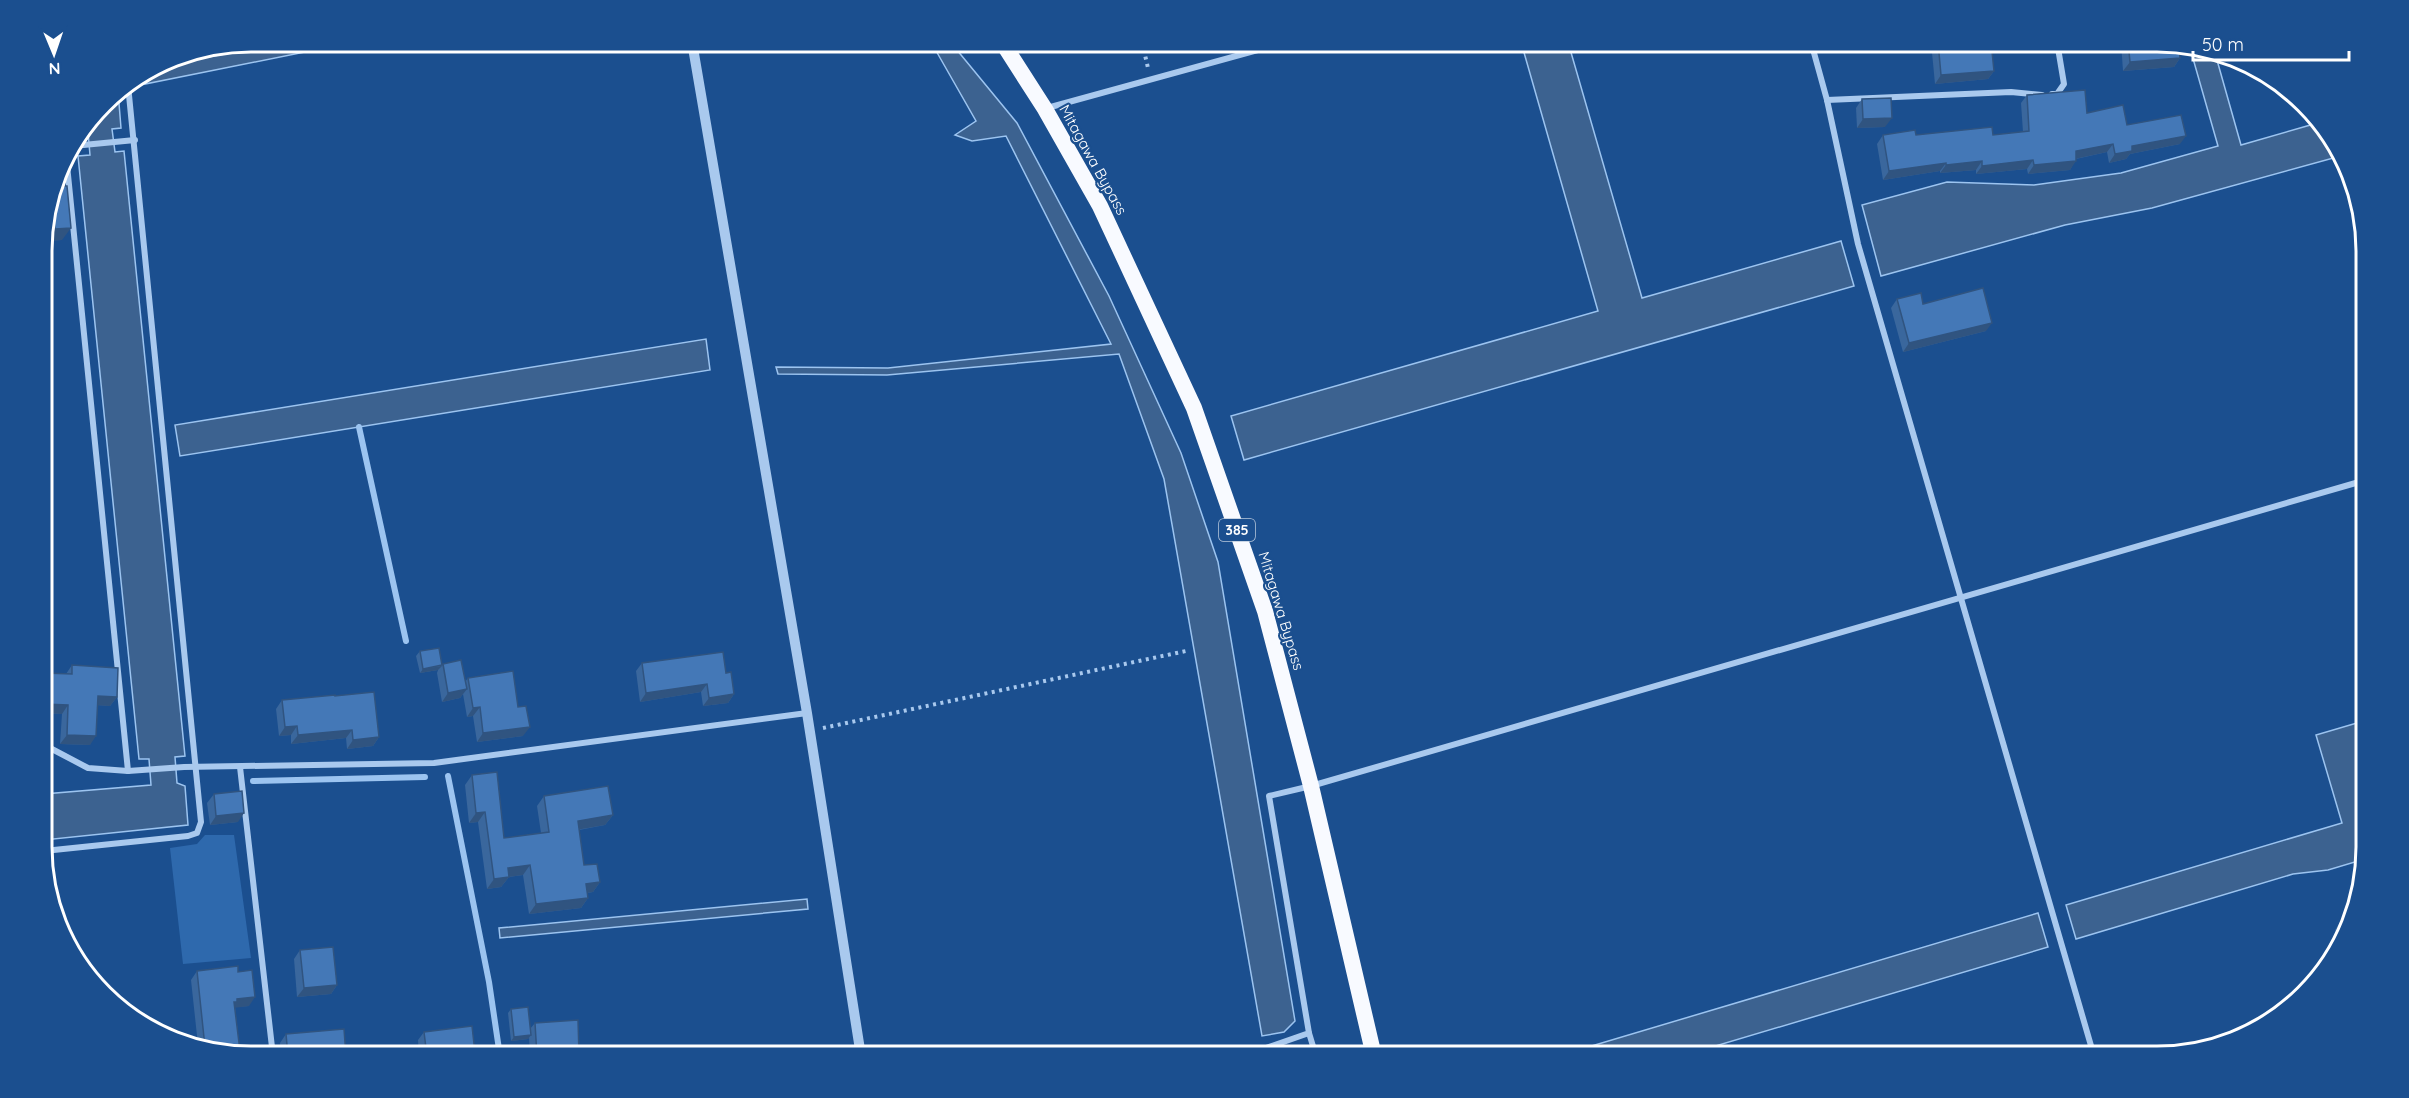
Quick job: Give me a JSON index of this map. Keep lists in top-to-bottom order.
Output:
{
  "streets": {
    "highway": ["Mitagawa Bypass", "385"]
  },
  "scale_bar": "50 m",
  "north": "bottom"
}
